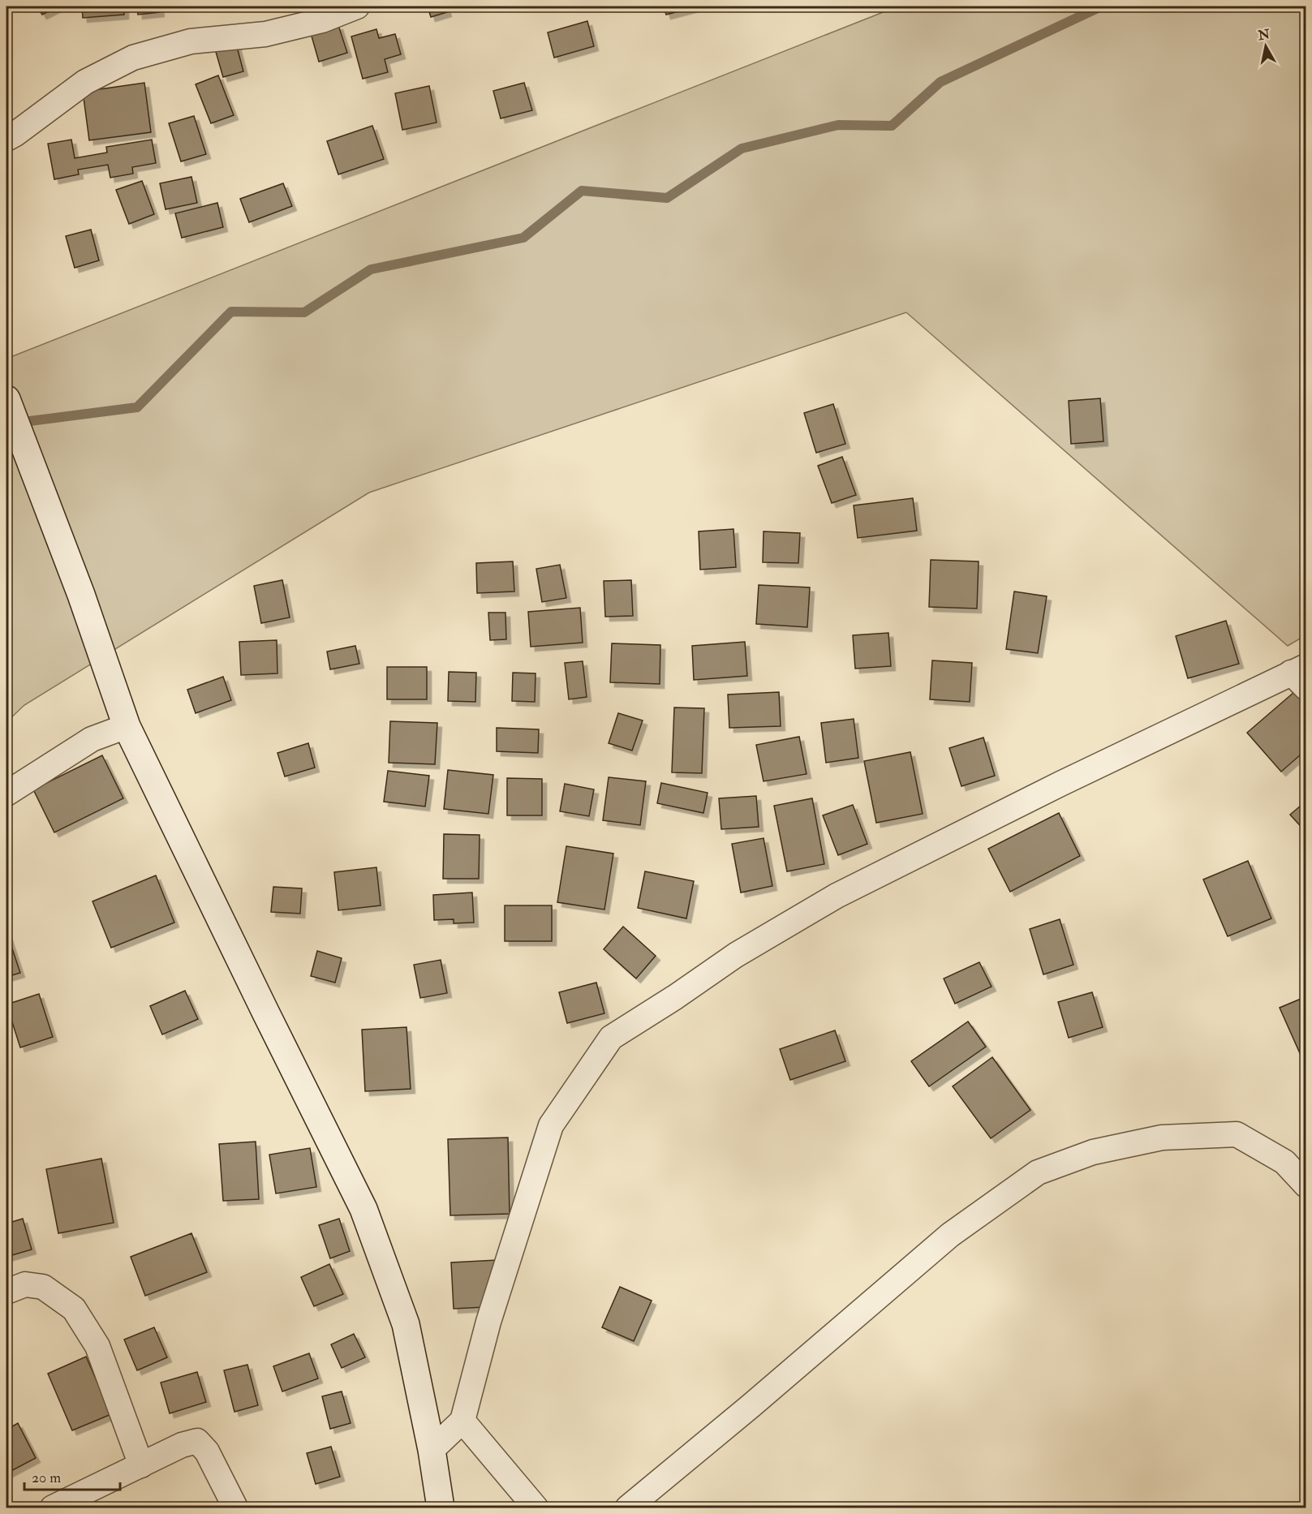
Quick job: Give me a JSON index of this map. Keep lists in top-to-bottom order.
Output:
{
  "scale_bar": "20 m",
  "north": "top"
}
